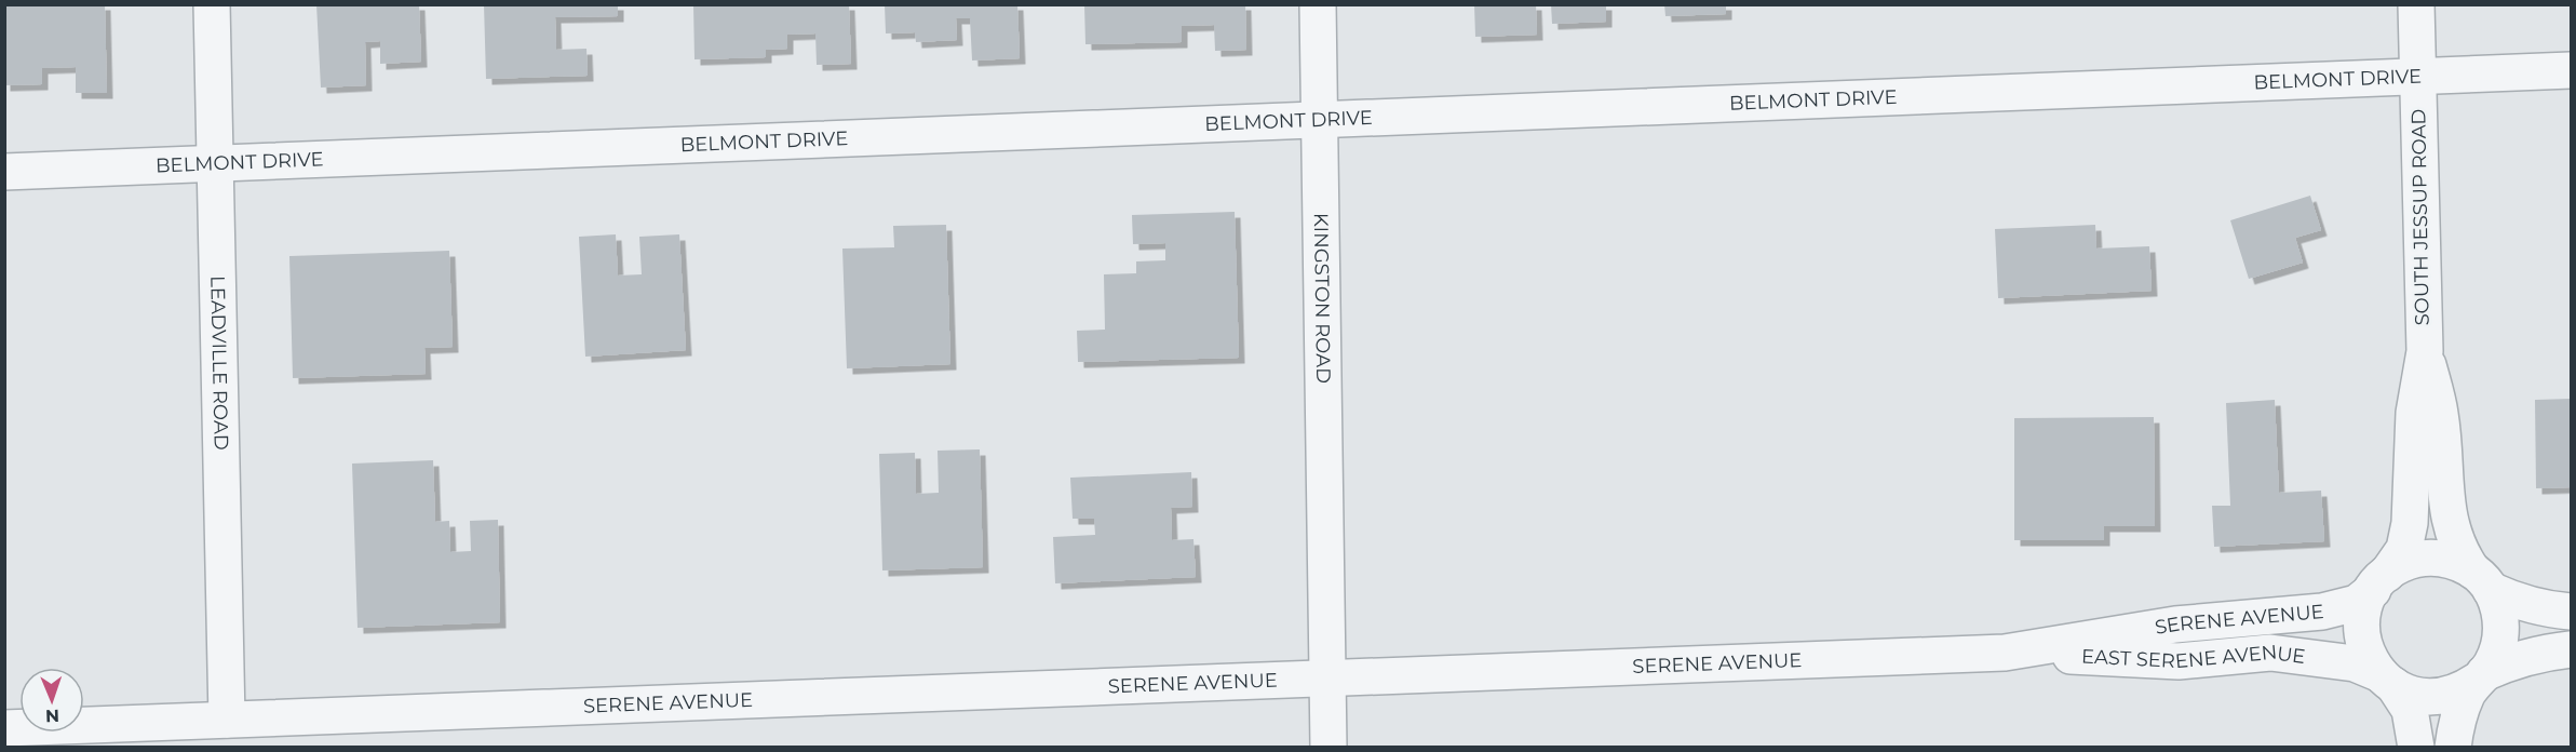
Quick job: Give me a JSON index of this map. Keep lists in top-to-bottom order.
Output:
{
  "streets": {
    "street": [
      "BELMONT DRIVE",
      "SOUTH JESSUP ROAD",
      "KINGSTON ROAD",
      "LEADVILLE ROAD",
      "SERENE AVENUE",
      "EAST SERENE AVENUE"
    ]
  },
  "crossings": [
    ["BELMONT DRIVE", "SOUTH JESSUP ROAD"],
    ["BELMONT DRIVE", "KINGSTON ROAD"],
    ["BELMONT DRIVE", "LEADVILLE ROAD"],
    ["SOUTH JESSUP ROAD", "SERENE AVENUE"],
    ["SOUTH JESSUP ROAD", "EAST SERENE AVENUE"],
    ["KINGSTON ROAD", "SERENE AVENUE"],
    ["LEADVILLE ROAD", "SERENE AVENUE"],
    ["SERENE AVENUE", "EAST SERENE AVENUE"]
  ],
  "north": "bottom"
}
